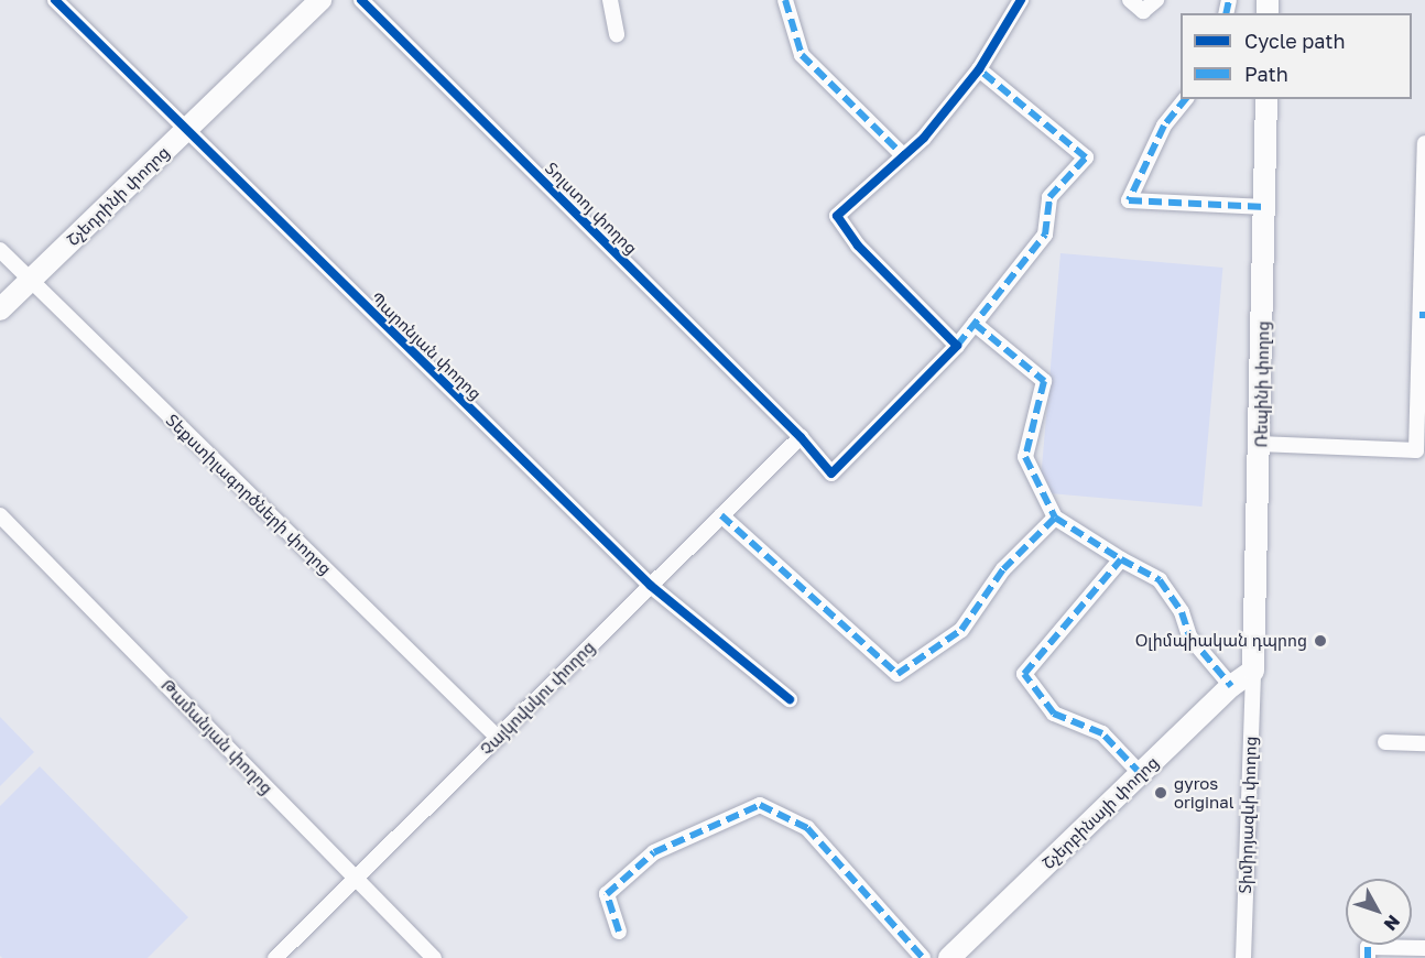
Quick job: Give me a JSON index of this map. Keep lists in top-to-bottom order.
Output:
{
  "streets": {
    "street": [
      "Շչեդրինի փողոց",
      "Տոլստոյ փողոց",
      "Պարոնյան փողոց",
      "Ռեպինի փողոց",
      "Տեքստիլագործների փողոց",
      "Չայկովսկու փողոց",
      "Թամանյան փողոց",
      "Շչերբինայի փողոց",
      "Տիմիրյազևի փողոց"
    ]
  },
  "crossings": [
    ["Շչեդրինի փողոց", "Պարոնյան փողոց"],
    ["Շչեդրինի փողոց", "Տեքստիլագործների փողոց"],
    ["Տոլստոյ փողոց", "Չայկովսկու փողոց"],
    ["Պարոնյան փողոց", "Չայկովսկու փողոց"],
    ["Ռեպինի փողոց", "Շչերբինայի փողոց"],
    ["Ռեպինի փողոց", "Տիմիրյազևի փողոց"],
    ["Տեքստիլագործների փողոց", "Չայկովսկու փողոց"],
    ["Չայկովսկու փողոց", "Թամանյան փողոց"],
    ["Շչերբինայի փողոց", "Տիմիրյազևի փողոց"]
  ],
  "places": ["Օլիմպիական դպրոց", "gyros original"],
  "legend": ["Cycle path", "Path"],
  "north": "bottom right"
}
